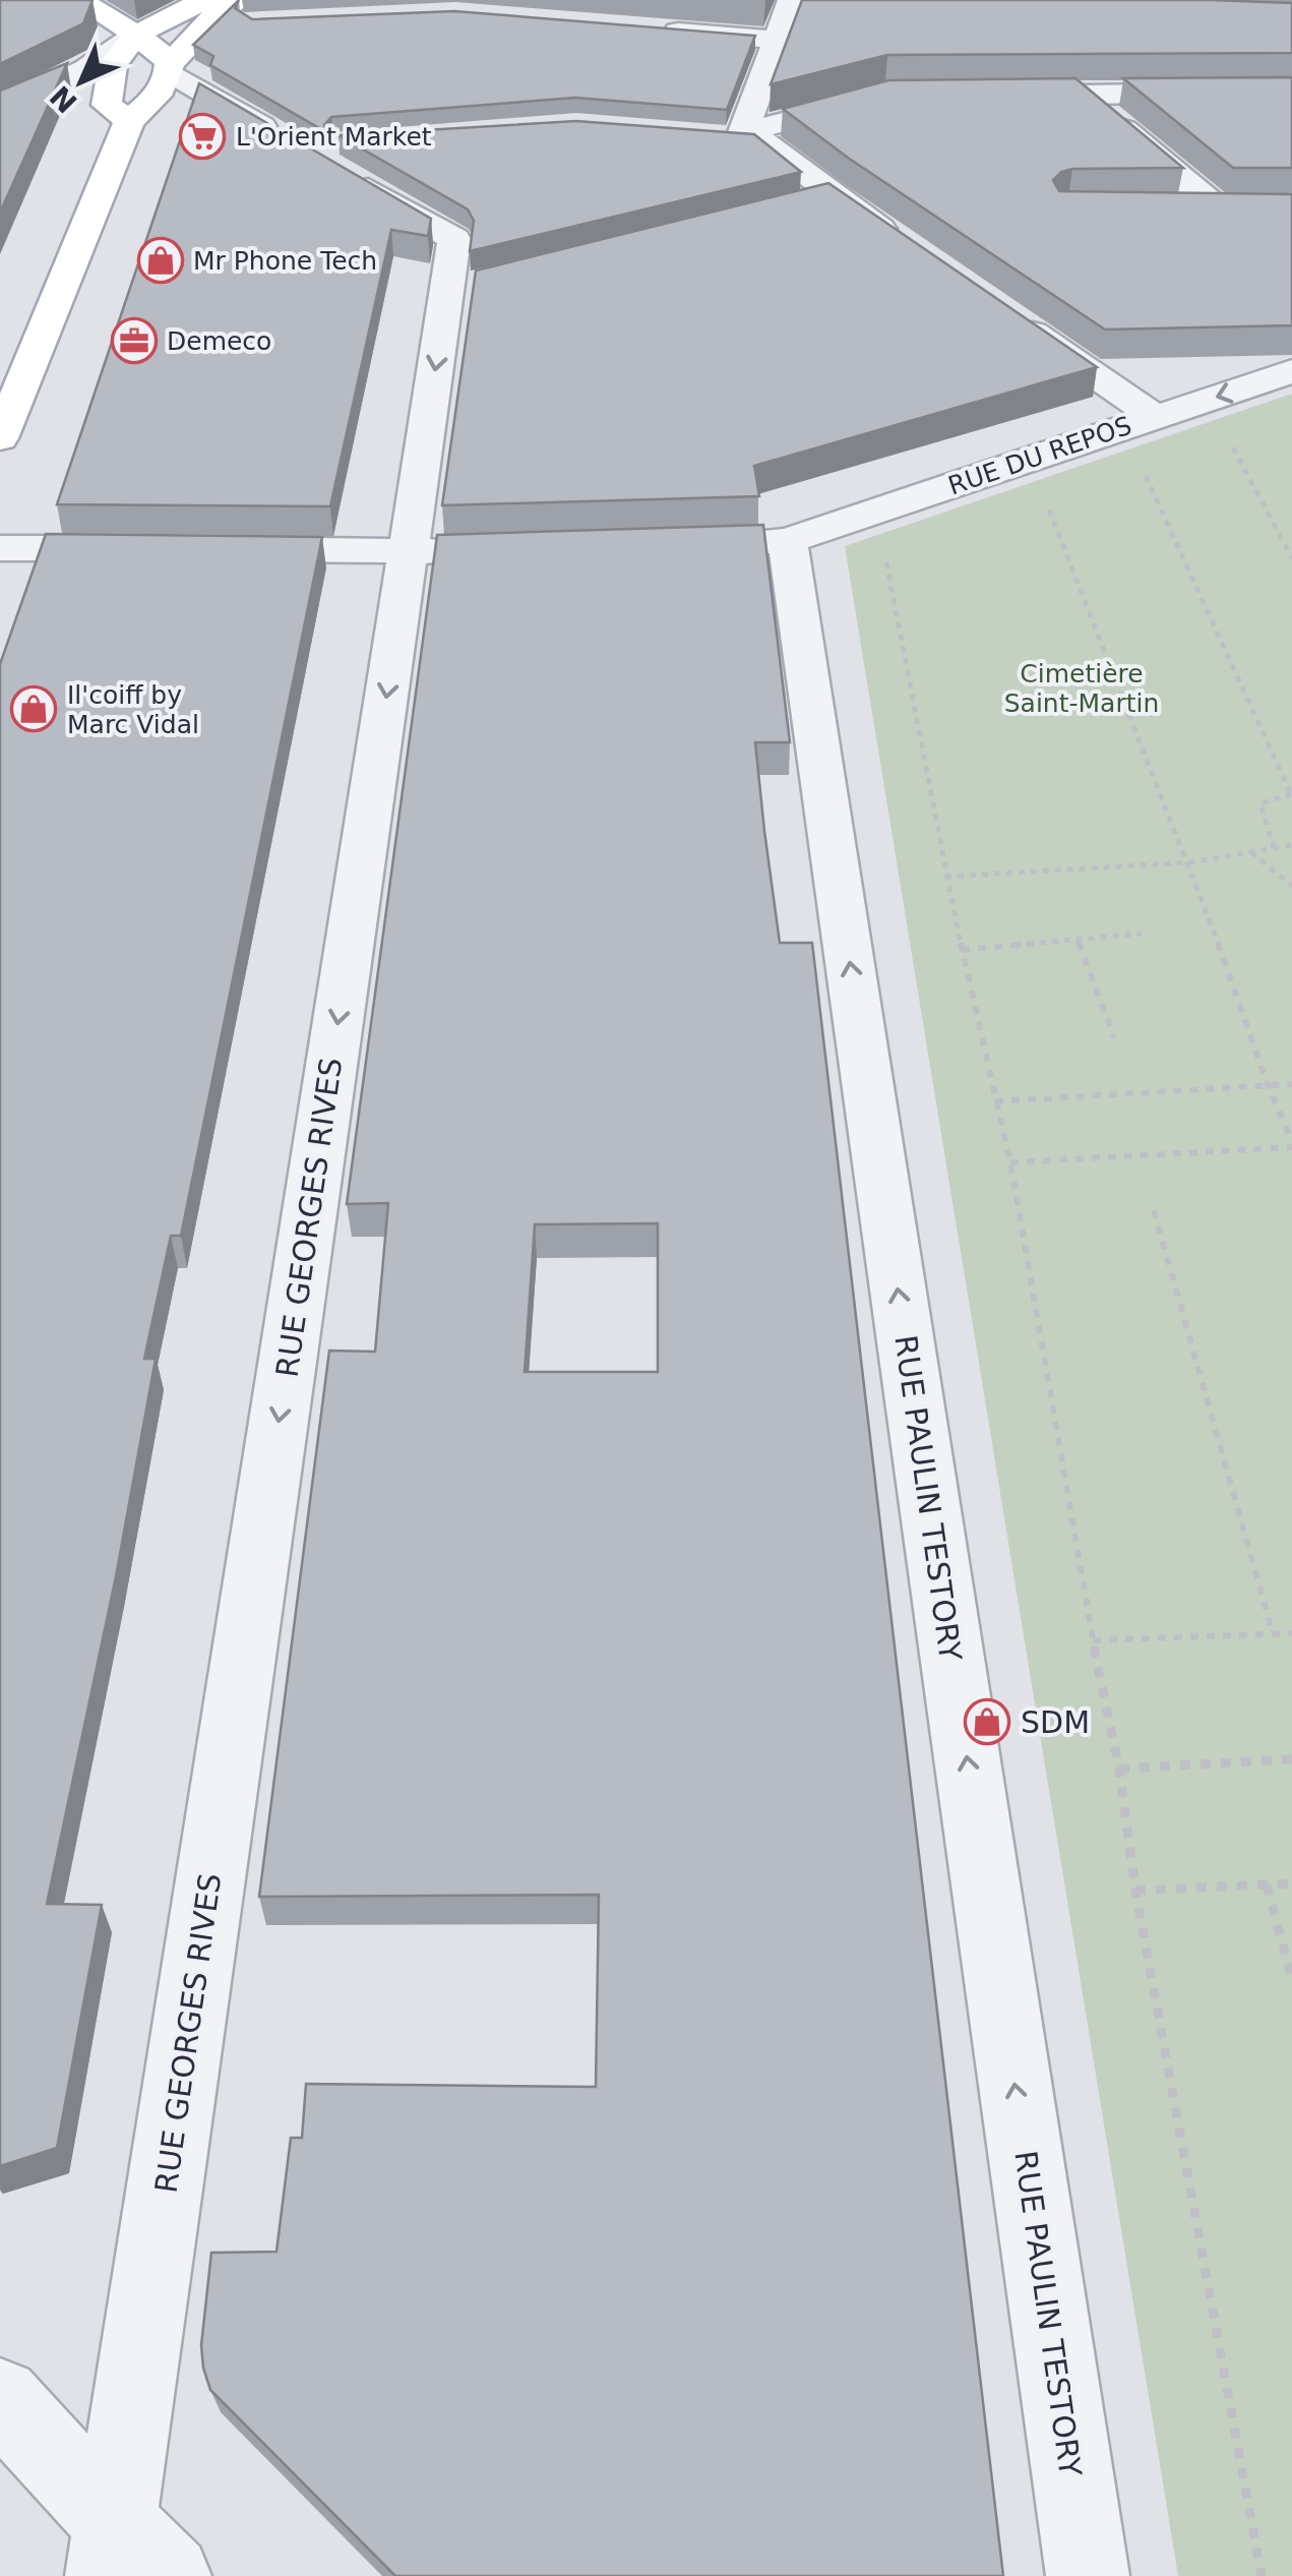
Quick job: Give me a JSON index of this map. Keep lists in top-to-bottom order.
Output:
{
  "streets": {
    "street": ["RUE DU REPOS", "RUE GEORGES RIVES", "RUE PAULIN TESTORY"]
  },
  "crossings": [
    ["RUE DU REPOS", "RUE PAULIN TESTORY"]
  ],
  "one_way": ["RUE GEORGES RIVES", "RUE PAULIN TESTORY"],
  "parks": ["Cimetière Saint-Martin"],
  "places": {
    "supermarket": ["L'Orient Market"],
    "shop": ["Mr Phone Tech", "Il'coiff by Marc Vidal", "SDM"],
    "office": ["Demeco"]
  },
  "north": "bottom left"
}
